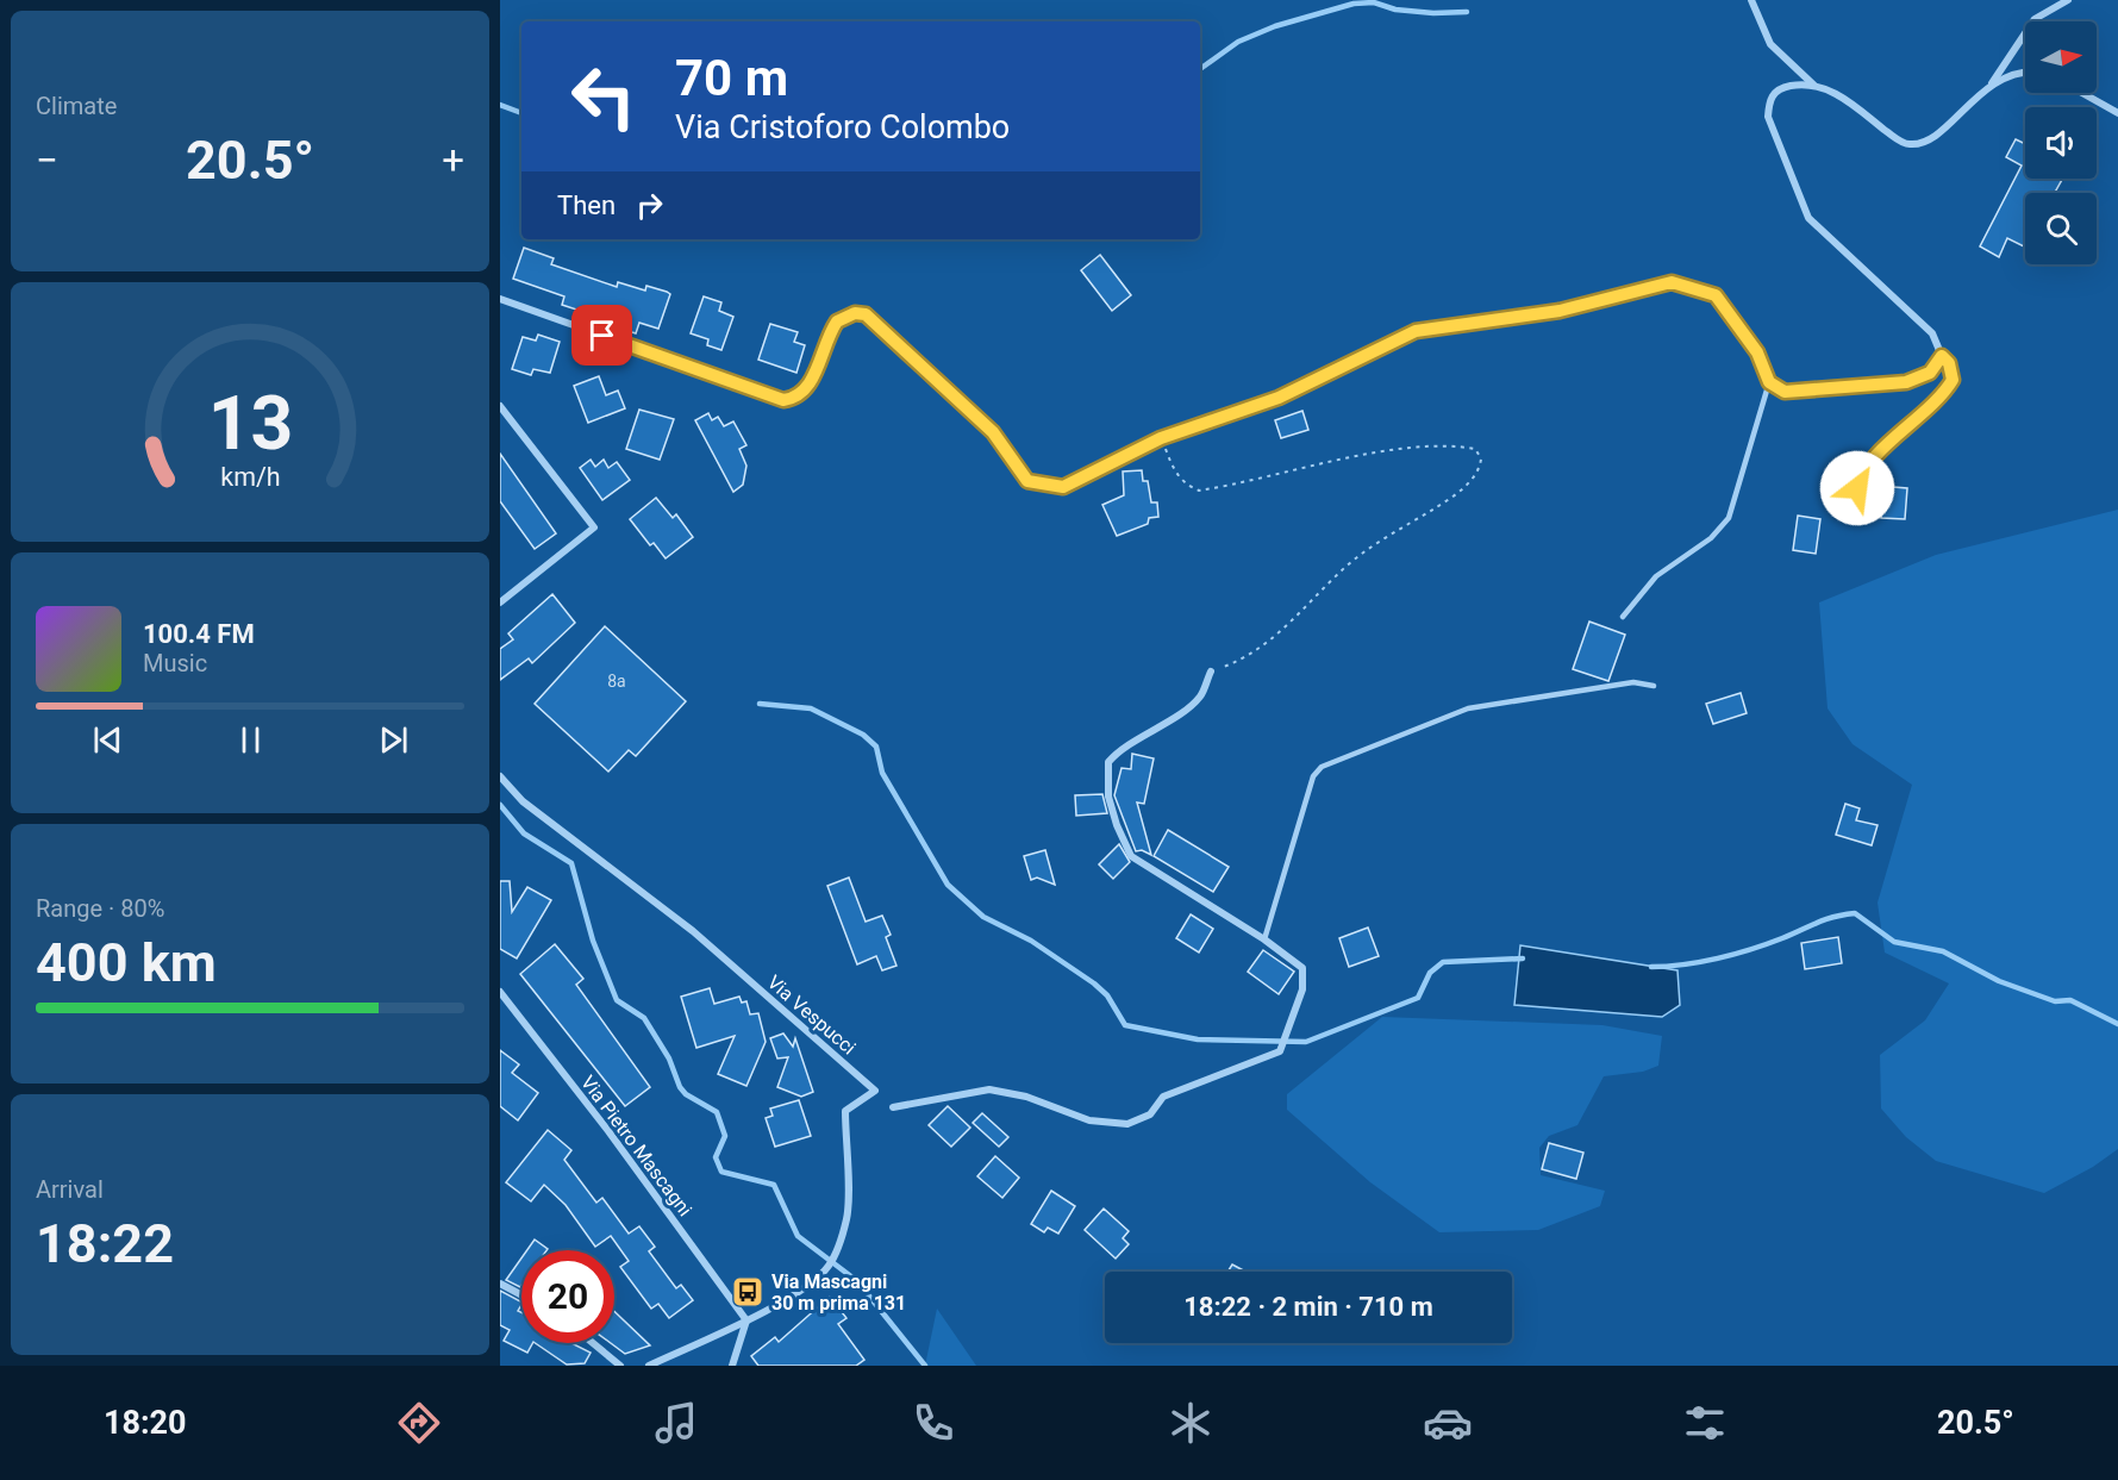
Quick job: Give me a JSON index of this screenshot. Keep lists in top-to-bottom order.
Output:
{
  "streets": {
    "street": ["Via Vespucci", "Via Pietro Mascagni"]
  },
  "crossings": [
    ["Via Vespucci", "Via Pietro Mascagni"]
  ],
  "places": {
    "bus stop": ["Via Mascagni 30 m prima 131"]
  },
  "house_numbers": ["8a"],
  "north": "right",
  "page": {
    "tile": [
      "Climate",
      ["Range · 80%", "400 km"],
      ["Arrival", "18:22"]
    ],
    "turn": ["70 m", "Via Cristoforo Colombo"],
    "heat": ["−", "20.5°", "+"],
    "then": "Then",
    "song": ["100.4 FM", "Music"],
    "limit": "20",
    "trip": "18:22 · 2 min · 710 m",
    "tabs": ["18:20", "20.5°"],
    "gauge": ["13", "km/h"]
  }
}
